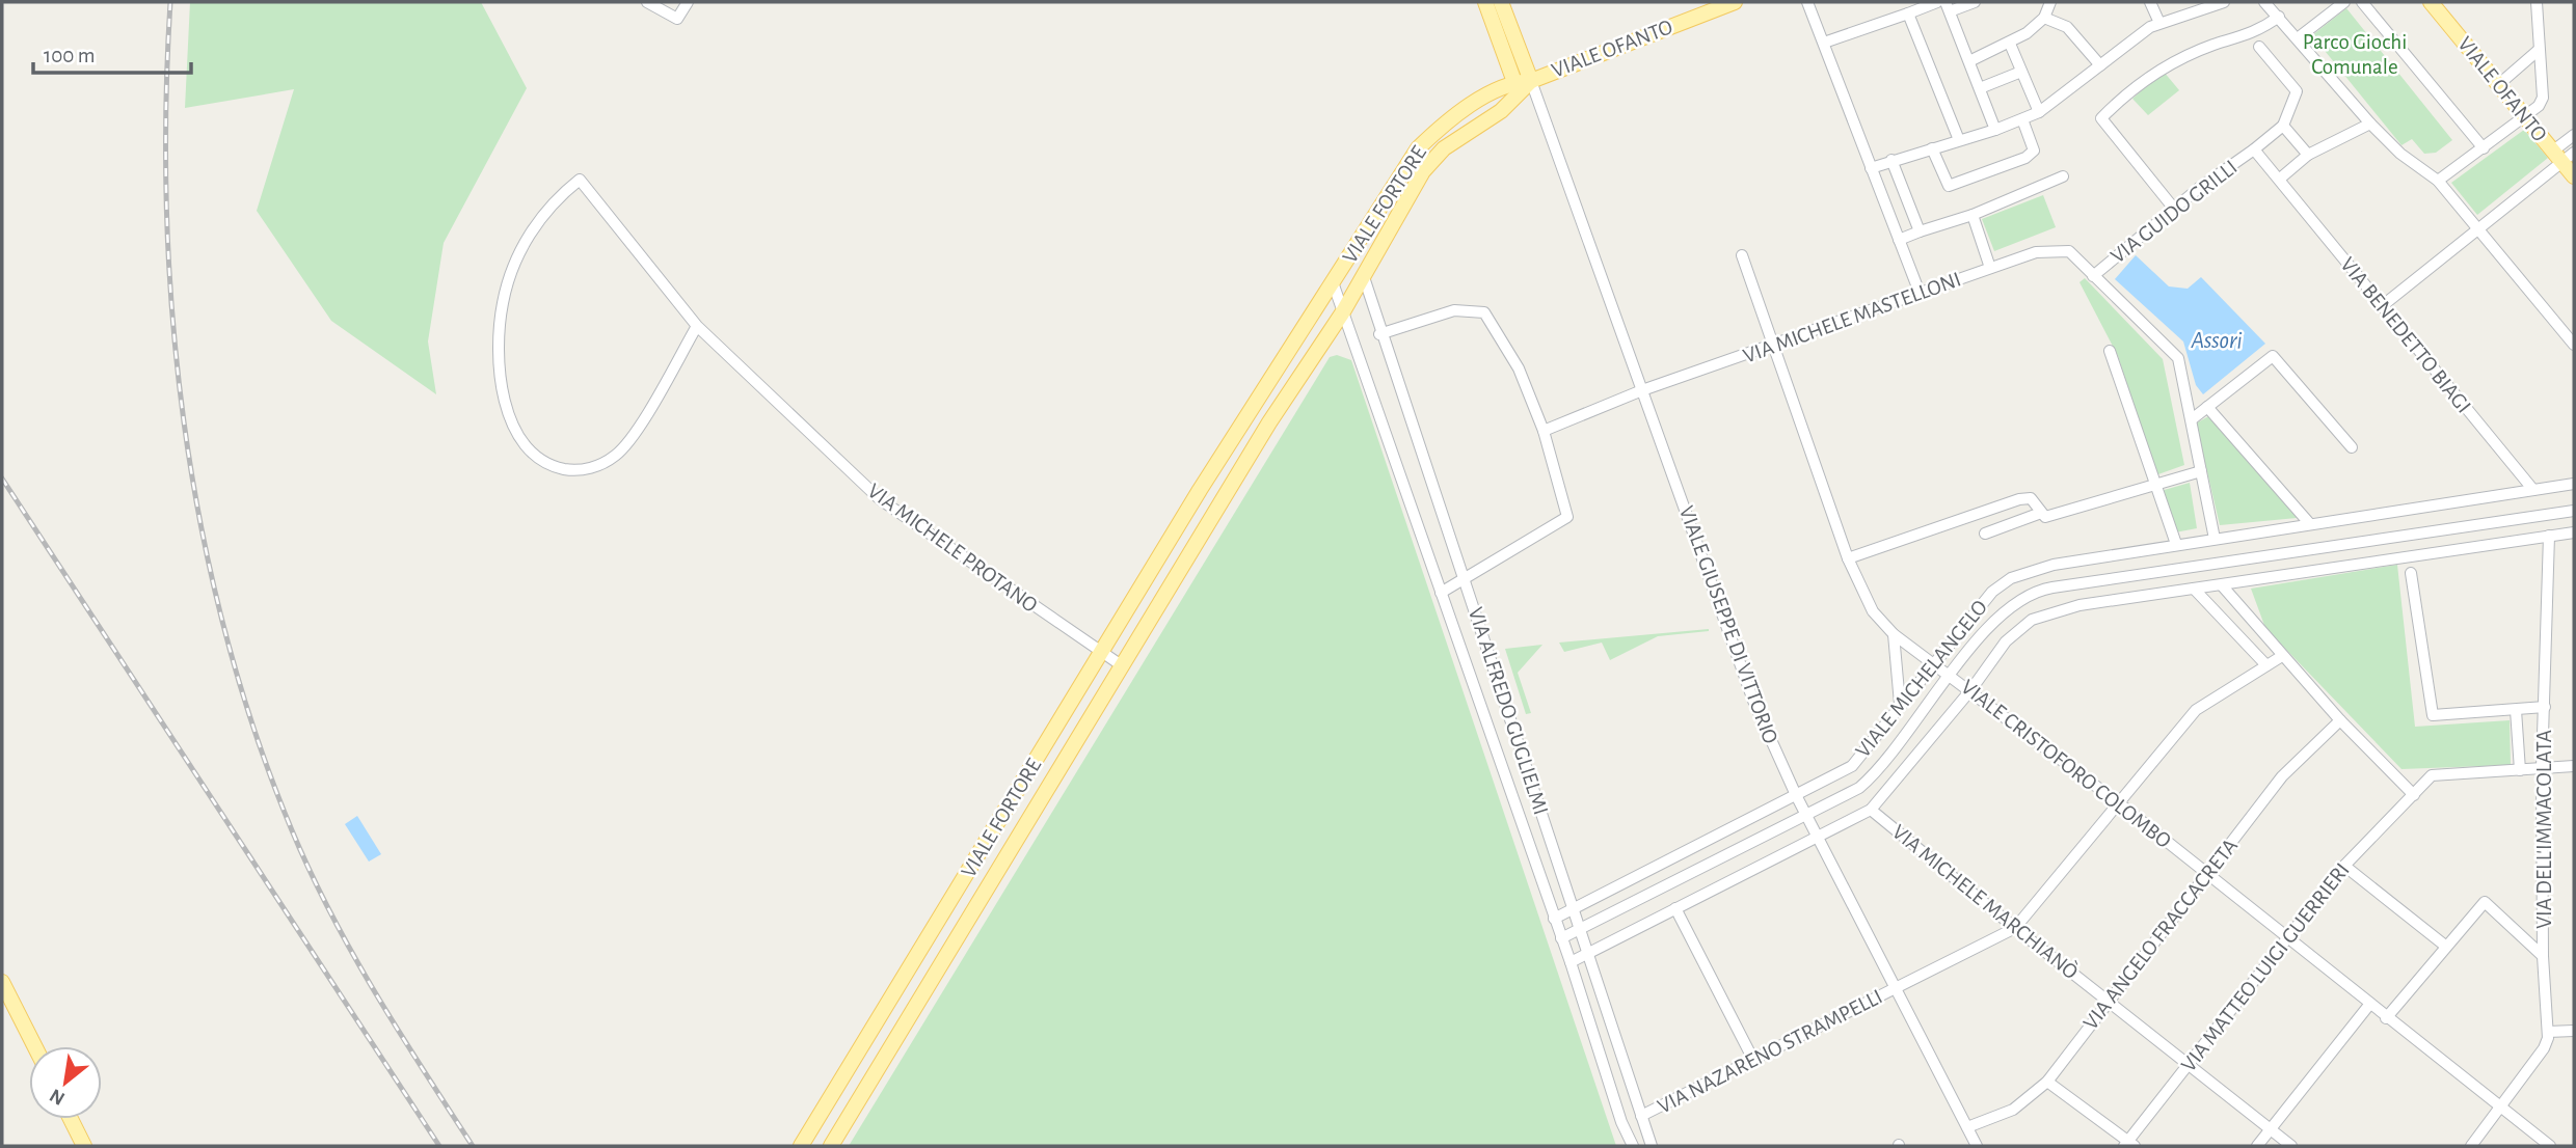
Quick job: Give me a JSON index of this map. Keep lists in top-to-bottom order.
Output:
{
  "streets": {
    "main road": ["VIALE OFANTO", "VIALE FORTORE"],
    "street": [
      "VIA GUIDO GRILLI",
      "VIA MICHELE MASTELLONI",
      "VIA BENEDETTO BIAGI",
      "VIA MICHELE PROTANO",
      "VIALE GIUSEPPE DI VITTORIO",
      "VIALE MICHELANGELO",
      "VIA ALFREDO GUGLIELMI",
      "VIALE CRISTOFORO COLOMBO",
      "VIA DELL'IMMACOLATA",
      "VIA MICHELE MARCHIANÒ",
      "VIA ANGELO FRACCACRETA",
      "VIA MATTEO LUIGI GUERRIERI",
      "VIA NAZARENO STRAMPELLI"
    ]
  },
  "crossings": [
    ["VIALE OFANTO", "VIALE FORTORE"],
    ["VIALE OFANTO", "VIALE GIUSEPPE DI VITTORIO"],
    ["VIALE FORTORE", "VIA MICHELE PROTANO"],
    ["VIALE FORTORE", "VIALE GIUSEPPE DI VITTORIO"],
    ["VIALE FORTORE", "VIA ALFREDO GUGLIELMI"],
    ["VIA GUIDO GRILLI", "VIA MICHELE MASTELLONI"],
    ["VIA GUIDO GRILLI", "VIA BENEDETTO BIAGI"],
    ["VIA MICHELE MASTELLONI", "VIALE GIUSEPPE DI VITTORIO"],
    ["VIA MICHELE MASTELLONI", "VIALE MICHELANGELO"],
    ["VIA MICHELE MASTELLONI", "VIALE CRISTOFORO COLOMBO"],
    ["VIA BENEDETTO BIAGI", "VIALE MICHELANGELO"],
    ["VIALE GIUSEPPE DI VITTORIO", "VIALE MICHELANGELO"],
    ["VIALE GIUSEPPE DI VITTORIO", "VIA ANGELO FRACCACRETA"],
    ["VIALE GIUSEPPE DI VITTORIO", "VIA NAZARENO STRAMPELLI"],
    ["VIALE MICHELANGELO", "VIA ALFREDO GUGLIELMI"],
    ["VIALE MICHELANGELO", "VIALE CRISTOFORO COLOMBO"],
    ["VIALE MICHELANGELO", "VIA DELL'IMMACOLATA"],
    ["VIALE MICHELANGELO", "VIA MICHELE MARCHIANÒ"],
    ["VIA ALFREDO GUGLIELMI", "VIA NAZARENO STRAMPELLI"],
    ["VIALE CRISTOFORO COLOMBO", "VIA DELL'IMMACOLATA"],
    ["VIALE CRISTOFORO COLOMBO", "VIA ANGELO FRACCACRETA"],
    ["VIALE CRISTOFORO COLOMBO", "VIA MATTEO LUIGI GUERRIERI"],
    ["VIA DELL'IMMACOLATA", "VIA MATTEO LUIGI GUERRIERI"],
    ["VIA MICHELE MARCHIANÒ", "VIA ANGELO FRACCACRETA"],
    ["VIA MICHELE MARCHIANÒ", "VIA MATTEO LUIGI GUERRIERI"],
    ["VIA MICHELE MARCHIANÒ", "VIA NAZARENO STRAMPELLI"]
  ],
  "water": ["Assori"],
  "parks": ["Parco Giochi Comunale"],
  "scale_bar": "100 m",
  "north": "bottom left"
}
